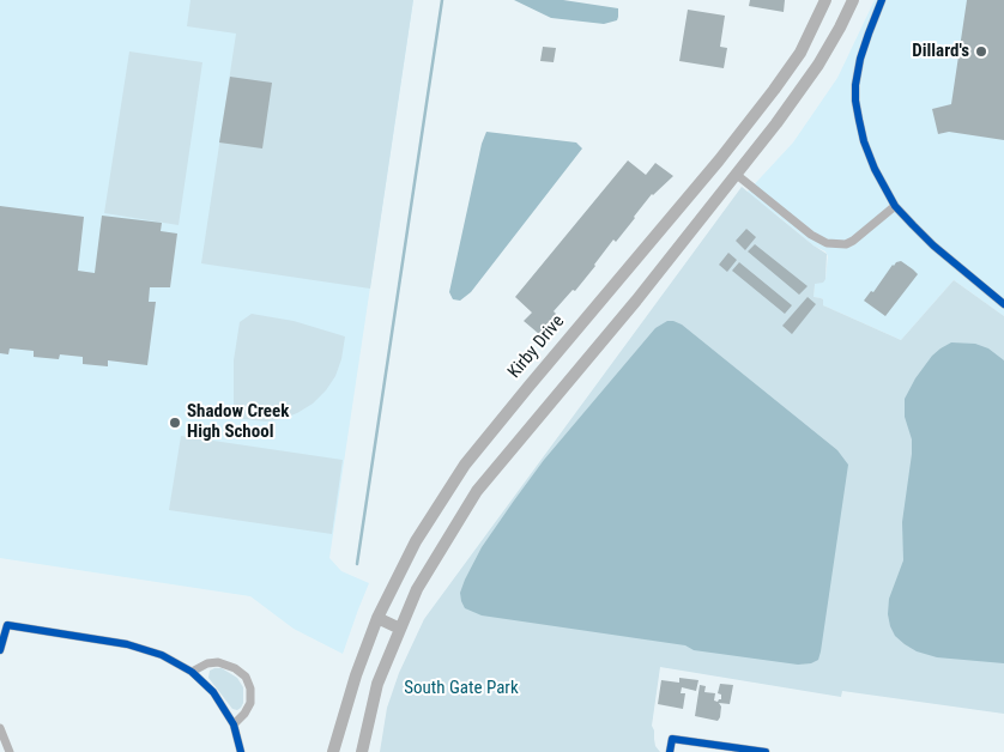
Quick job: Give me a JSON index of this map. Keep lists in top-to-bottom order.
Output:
{
  "streets": {
    "main road": ["Kirby Drive"]
  },
  "parks": ["South Gate Park"],
  "places": ["Dillard's", "Shadow Creek High School"]
}
